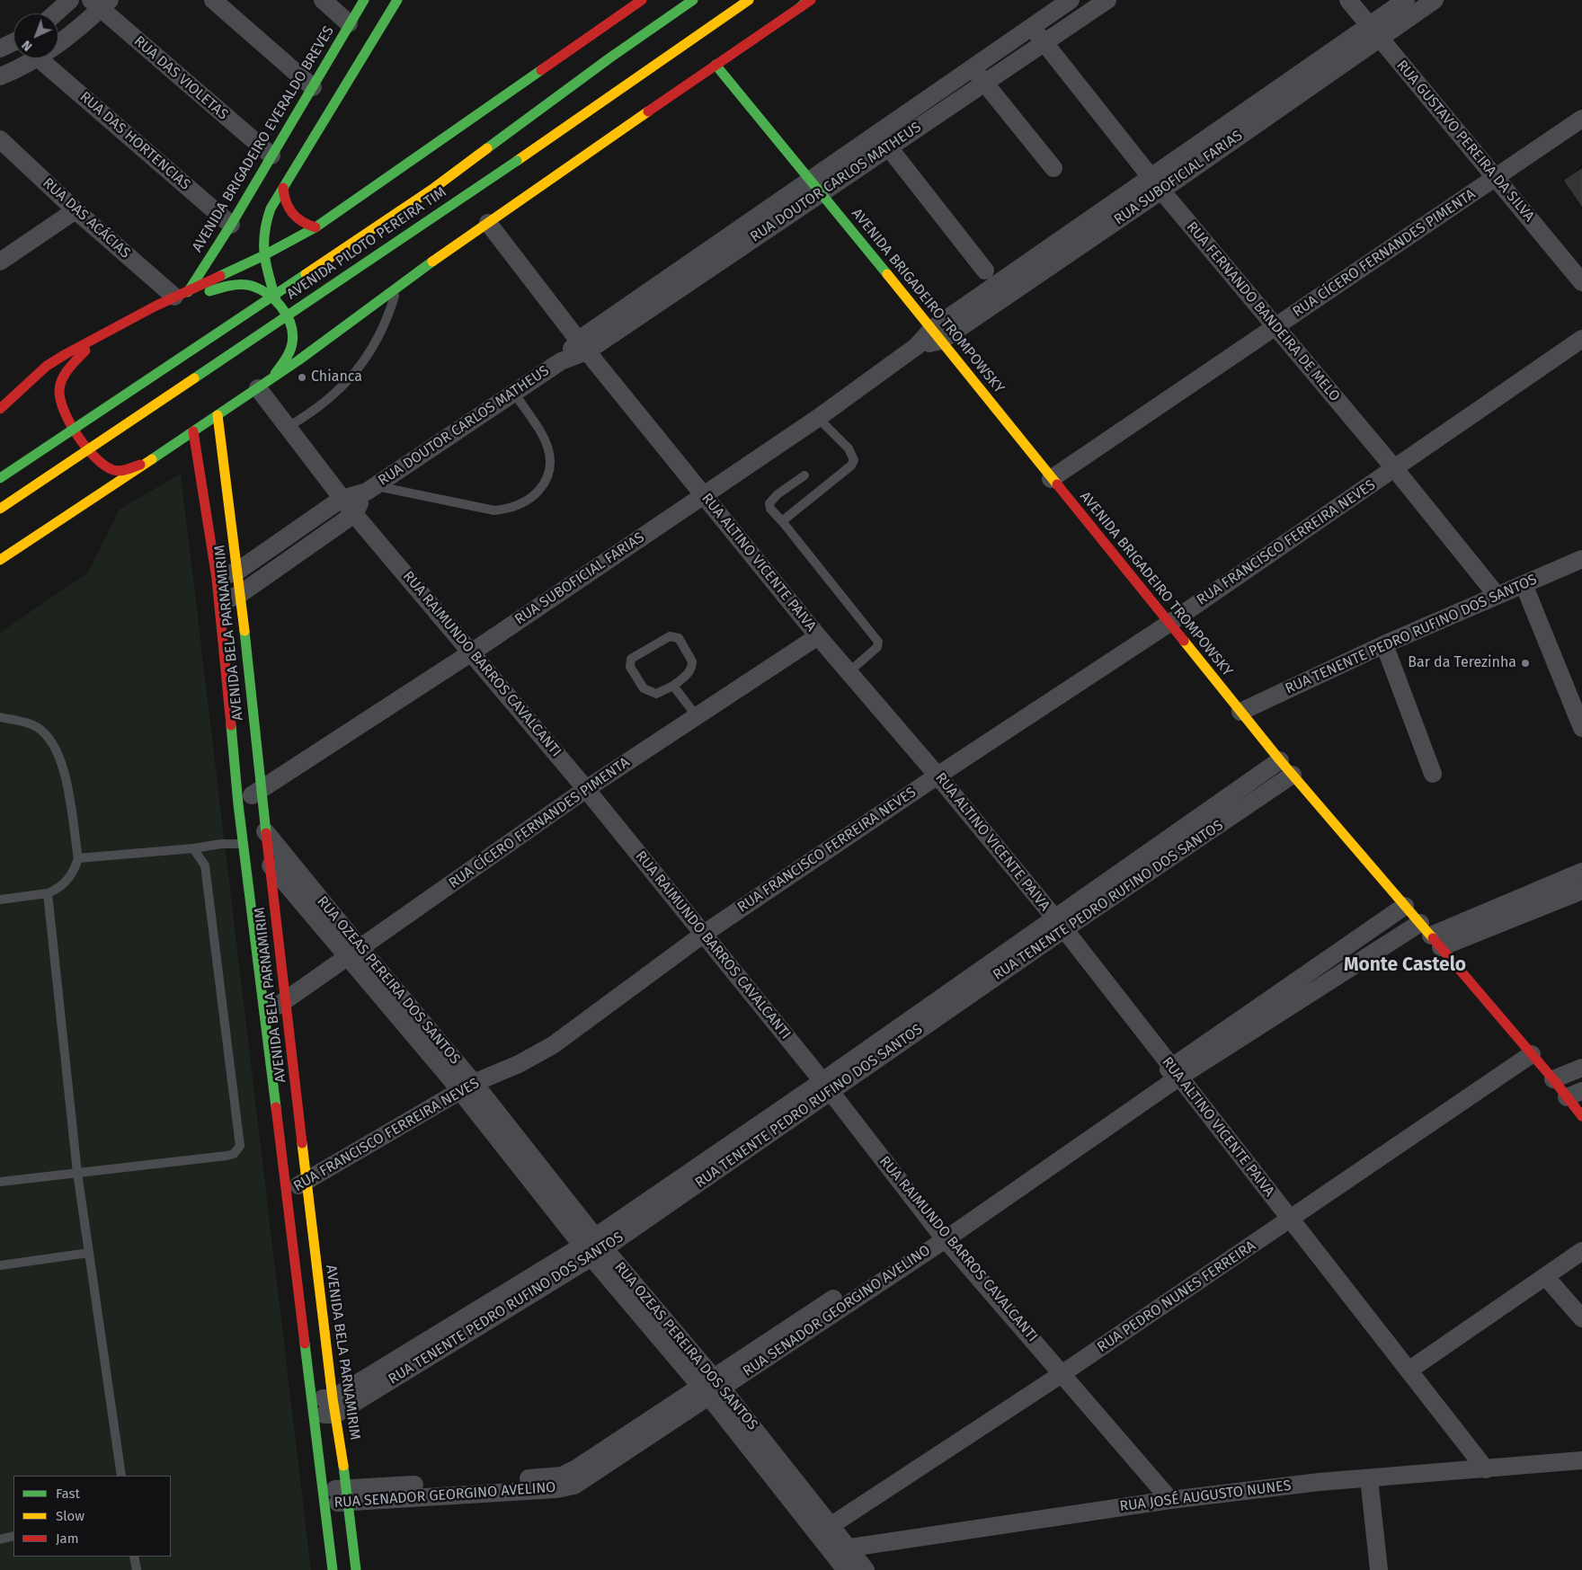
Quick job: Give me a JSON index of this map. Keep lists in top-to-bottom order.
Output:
{
  "streets": {
    "main road": [
      "AVENIDA BRIGADEIRO EVERALDO BREVES",
      "AVENIDA PILOTO PEREIRA TIM",
      "AVENIDA BRIGADEIRO TROMPOWSKY",
      "AVENIDA BELA PARNAMIRIM"
    ],
    "street": [
      "RUA DAS VIOLETAS",
      "RUA DAS HORTENCIAS",
      "RUA GUSTAVO PEREIRA DA SILVA",
      "RUA SUBOFICIAL FARIAS",
      "RUA DOUTOR CARLOS MATHEUS",
      "RUA DAS ACÁCIAS",
      "RUA CÍCERO FERNANDES PIMENTA",
      "RUA FERNANDO BANDEIRA DE MELO",
      "RUA FRANCISCO FERREIRA NEVES",
      "RUA ALTINO VICENTE PAIVA",
      "RUA TENENTE PEDRO RUFINO DOS SANTOS",
      "RUA RAIMUNDO BARROS CAVALCANTI",
      "RUA OZEAS PEREIRA DOS SANTOS",
      "RUA PEDRO NUNES FERREIRA",
      "RUA SENADOR GEORGINO AVELINO",
      "RUA JOSÉ AUGUSTO NUNES"
    ]
  },
  "crossings": [
    ["RUA DAS VIOLETAS", "AVENIDA BRIGADEIRO EVERALDO BREVES"],
    ["AVENIDA BRIGADEIRO EVERALDO BREVES", "RUA DAS HORTENCIAS"],
    ["AVENIDA BRIGADEIRO EVERALDO BREVES", "RUA DAS ACÁCIAS"],
    ["RUA GUSTAVO PEREIRA DA SILVA", "RUA SUBOFICIAL FARIAS"],
    ["RUA GUSTAVO PEREIRA DA SILVA", "RUA CÍCERO FERNANDES PIMENTA"],
    ["RUA SUBOFICIAL FARIAS", "AVENIDA BRIGADEIRO TROMPOWSKY"],
    ["RUA SUBOFICIAL FARIAS", "RUA FERNANDO BANDEIRA DE MELO"],
    ["RUA SUBOFICIAL FARIAS", "RUA ALTINO VICENTE PAIVA"],
    ["RUA SUBOFICIAL FARIAS", "AVENIDA BELA PARNAMIRIM"],
    ["RUA SUBOFICIAL FARIAS", "RUA RAIMUNDO BARROS CAVALCANTI"],
    ["RUA DOUTOR CARLOS MATHEUS", "AVENIDA BRIGADEIRO TROMPOWSKY"],
    ["RUA DOUTOR CARLOS MATHEUS", "RUA FERNANDO BANDEIRA DE MELO"],
    ["RUA DOUTOR CARLOS MATHEUS", "RUA ALTINO VICENTE PAIVA"],
    ["RUA DOUTOR CARLOS MATHEUS", "AVENIDA BELA PARNAMIRIM"],
    ["RUA DOUTOR CARLOS MATHEUS", "RUA RAIMUNDO BARROS CAVALCANTI"],
    ["RUA CÍCERO FERNANDES PIMENTA", "AVENIDA BRIGADEIRO TROMPOWSKY"],
    ["RUA CÍCERO FERNANDES PIMENTA", "RUA FERNANDO BANDEIRA DE MELO"],
    ["RUA CÍCERO FERNANDES PIMENTA", "RUA ALTINO VICENTE PAIVA"],
    ["RUA CÍCERO FERNANDES PIMENTA", "AVENIDA BELA PARNAMIRIM"],
    ["RUA CÍCERO FERNANDES PIMENTA", "RUA RAIMUNDO BARROS CAVALCANTI"],
    ["RUA CÍCERO FERNANDES PIMENTA", "RUA OZEAS PEREIRA DOS SANTOS"],
    ["AVENIDA BRIGADEIRO TROMPOWSKY", "RUA FRANCISCO FERREIRA NEVES"],
    ["AVENIDA BRIGADEIRO TROMPOWSKY", "RUA TENENTE PEDRO RUFINO DOS SANTOS"],
    ["AVENIDA BRIGADEIRO TROMPOWSKY", "RUA PEDRO NUNES FERREIRA"],
    ["AVENIDA BRIGADEIRO TROMPOWSKY", "RUA SENADOR GEORGINO AVELINO"],
    ["RUA FERNANDO BANDEIRA DE MELO", "RUA FRANCISCO FERREIRA NEVES"],
    ["RUA FERNANDO BANDEIRA DE MELO", "RUA TENENTE PEDRO RUFINO DOS SANTOS"],
    ["RUA FRANCISCO FERREIRA NEVES", "RUA ALTINO VICENTE PAIVA"],
    ["RUA FRANCISCO FERREIRA NEVES", "AVENIDA BELA PARNAMIRIM"],
    ["RUA FRANCISCO FERREIRA NEVES", "RUA RAIMUNDO BARROS CAVALCANTI"],
    ["RUA FRANCISCO FERREIRA NEVES", "RUA OZEAS PEREIRA DOS SANTOS"],
    ["RUA ALTINO VICENTE PAIVA", "RUA TENENTE PEDRO RUFINO DOS SANTOS"],
    ["RUA ALTINO VICENTE PAIVA", "RUA PEDRO NUNES FERREIRA"],
    ["RUA ALTINO VICENTE PAIVA", "RUA SENADOR GEORGINO AVELINO"],
    ["RUA ALTINO VICENTE PAIVA", "RUA JOSÉ AUGUSTO NUNES"],
    ["AVENIDA BELA PARNAMIRIM", "RUA TENENTE PEDRO RUFINO DOS SANTOS"],
    ["AVENIDA BELA PARNAMIRIM", "RUA OZEAS PEREIRA DOS SANTOS"],
    ["AVENIDA BELA PARNAMIRIM", "RUA SENADOR GEORGINO AVELINO"],
    ["RUA TENENTE PEDRO RUFINO DOS SANTOS", "RUA RAIMUNDO BARROS CAVALCANTI"],
    ["RUA TENENTE PEDRO RUFINO DOS SANTOS", "RUA OZEAS PEREIRA DOS SANTOS"],
    ["RUA RAIMUNDO BARROS CAVALCANTI", "RUA PEDRO NUNES FERREIRA"],
    ["RUA RAIMUNDO BARROS CAVALCANTI", "RUA SENADOR GEORGINO AVELINO"],
    ["RUA RAIMUNDO BARROS CAVALCANTI", "RUA JOSÉ AUGUSTO NUNES"],
    ["RUA OZEAS PEREIRA DOS SANTOS", "RUA PEDRO NUNES FERREIRA"],
    ["RUA OZEAS PEREIRA DOS SANTOS", "RUA SENADOR GEORGINO AVELINO"],
    ["RUA OZEAS PEREIRA DOS SANTOS", "RUA JOSÉ AUGUSTO NUNES"]
  ],
  "districts": ["Monte Castelo"],
  "places": ["Chianca", "Bar da Terezinha"],
  "legend": ["Fast", "Slow", "Jam"],
  "north": "bottom left"
}
